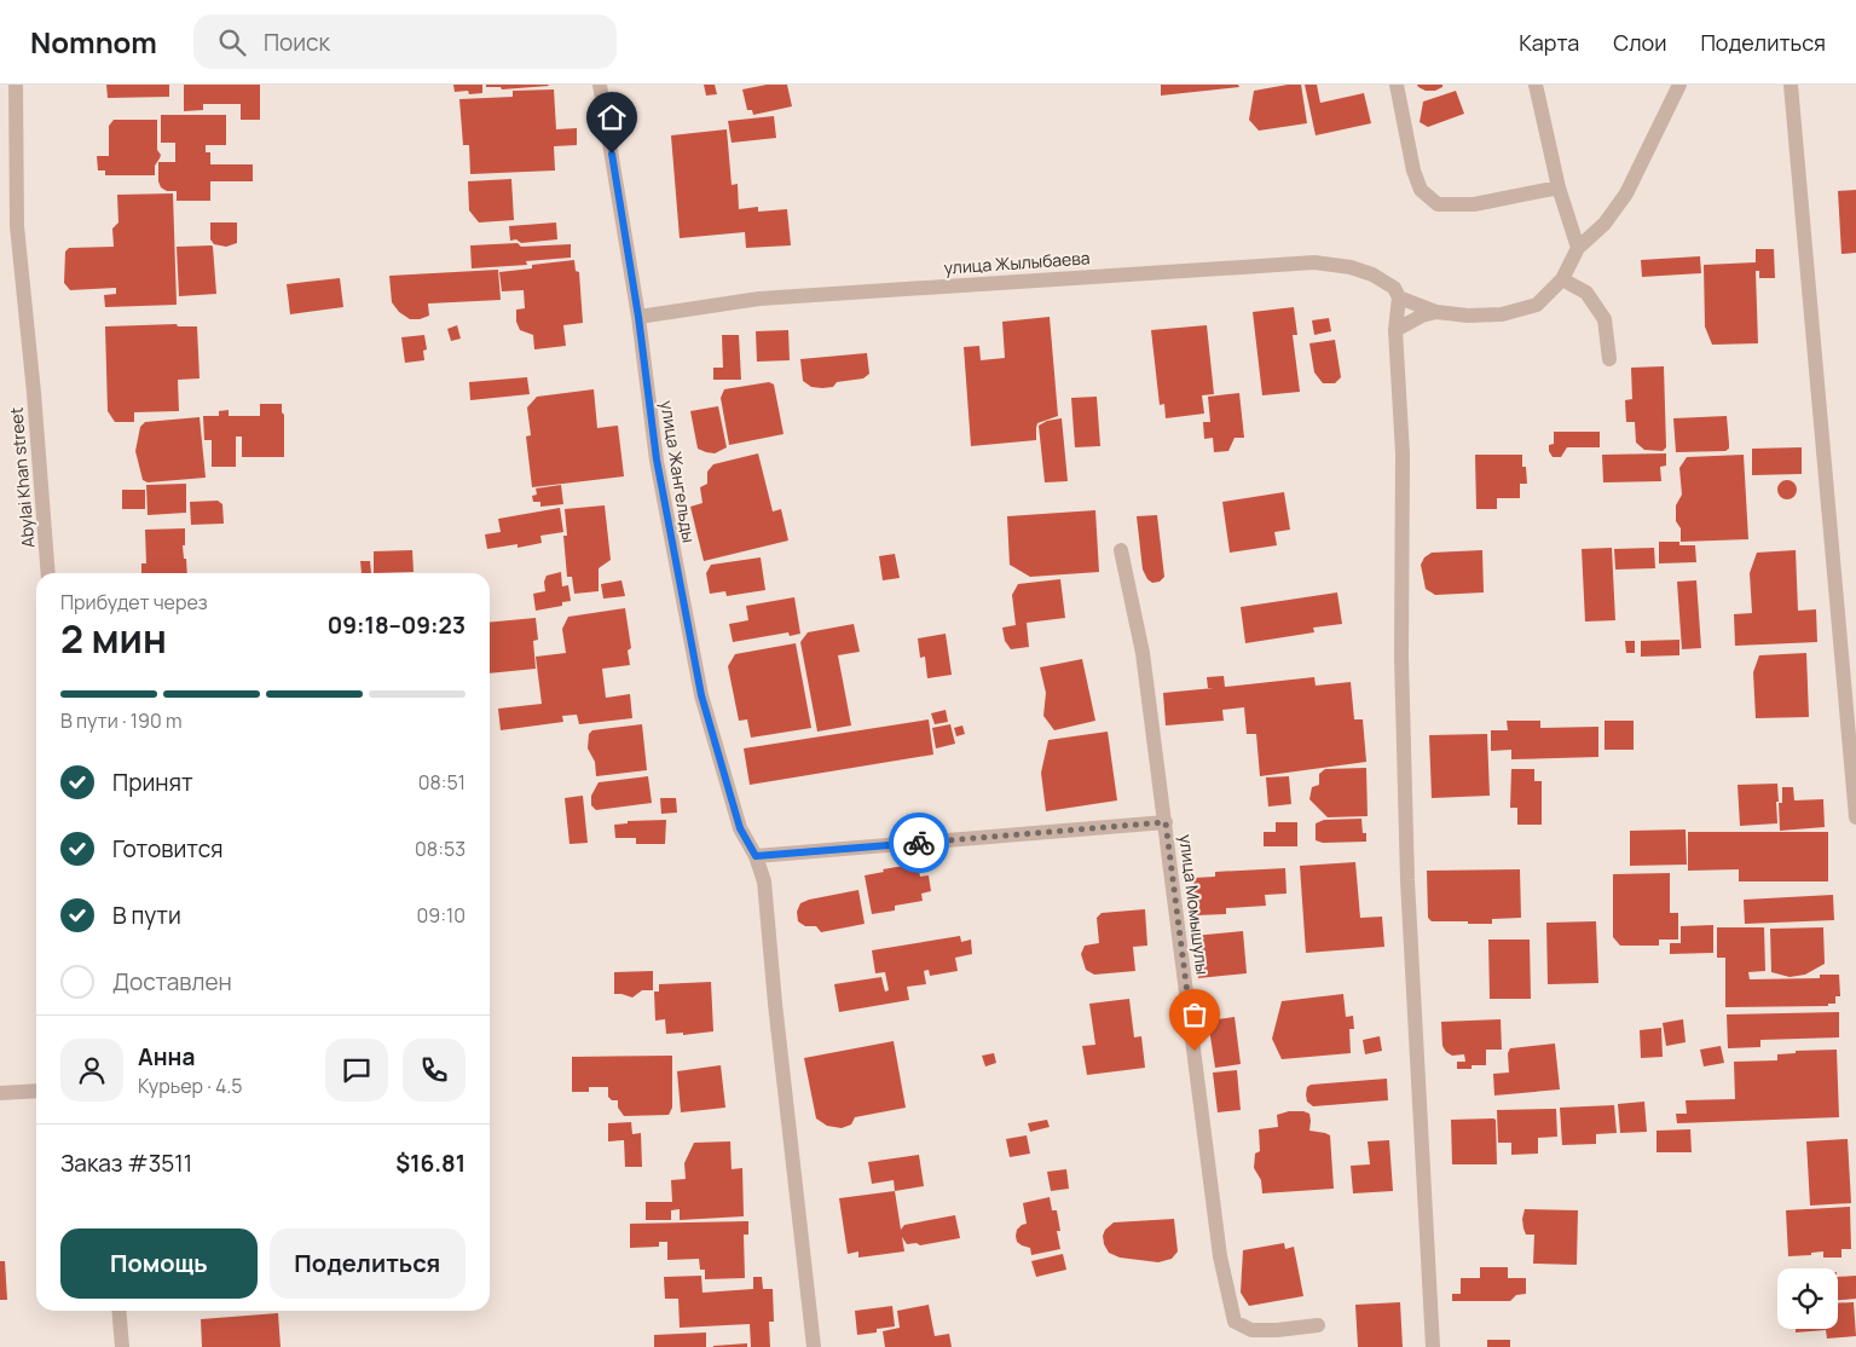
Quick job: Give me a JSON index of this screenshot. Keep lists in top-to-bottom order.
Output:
{
  "streets": {
    "street": [
      "улица Жылыбаева",
      "улица Жангельды",
      "Abylai Khan street",
      "улица Момышулы"
    ]
  },
  "crossings": [
    ["улица Жылыбаева", "улица Жангельды"]
  ],
  "page": {
    "header": "Nomnom",
    "search": "Поиск",
    "nav": ["Карта", "Слои", "Поделиться"],
    "heading": ["2 мин", "Прибудет через", "09:18–09:23"],
    "panel": [
      "Анна",
      "Курьер · 4.5",
      "Заказ #3511",
      "$16.81"
    ],
    "bar": "В пути · 190 m",
    "list": [
      ["Принят", "08:51"],
      ["Готовится", "08:53"],
      ["В пути", "09:10"],
      "Доставлен"
    ],
    "buttons": ["Помощь", "Поделиться"]
  }
}
